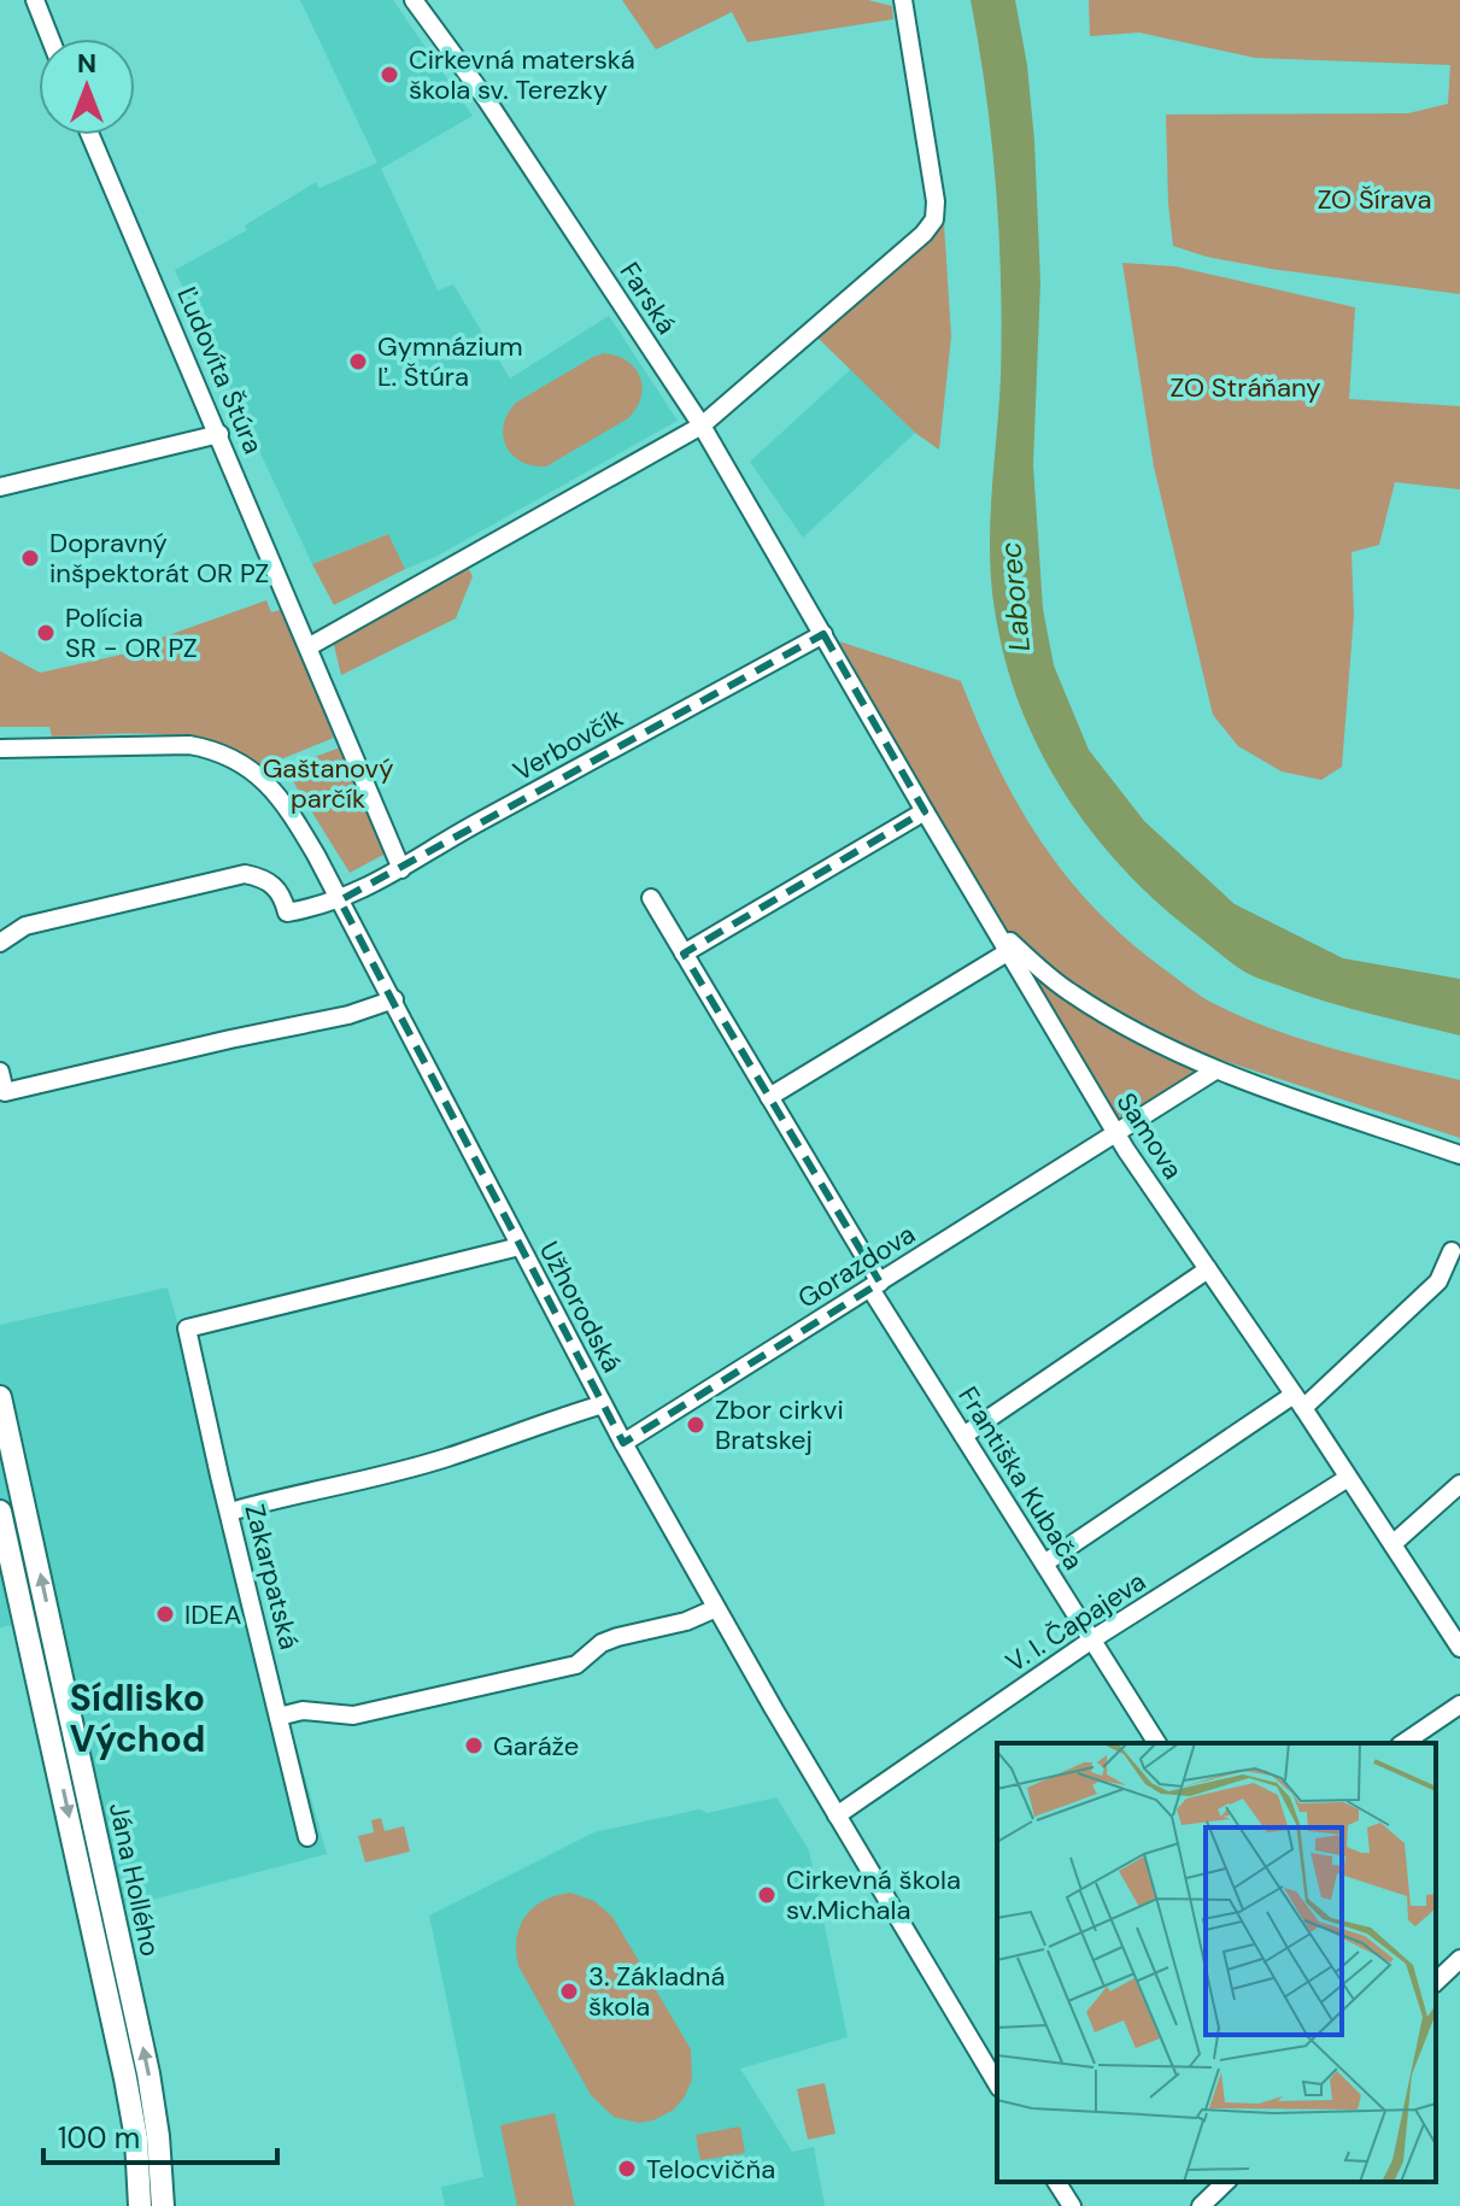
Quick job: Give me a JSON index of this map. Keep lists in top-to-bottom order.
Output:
{
  "streets": {
    "street": [
      "Farská",
      "Ľudovíta Štúra",
      "Verbovčík",
      "Samova",
      "Gorazdova",
      "Užhorodská",
      "Františka Kubača",
      "Zakarpatská",
      "V. I. Čapajeva",
      "Jána Hollého"
    ]
  },
  "crossings": [
    ["Farská", "Verbovčík"],
    ["Farská", "Samova"],
    ["Verbovčík", "Samova"],
    ["Verbovčík", "Užhorodská"],
    ["Samova", "Gorazdova"],
    ["Samova", "V. I. Čapajeva"],
    ["Gorazdova", "Užhorodská"],
    ["Gorazdova", "Františka Kubača"],
    ["Užhorodská", "Zakarpatská"],
    ["Užhorodská", "V. I. Čapajeva"],
    ["Františka Kubača", "V. I. Čapajeva"]
  ],
  "districts": ["Sídlisko Východ"],
  "water": ["Laborec"],
  "parks": ["ZO Šírava", "ZO Stráňany", "Gaštanový parčík"],
  "places": [
    "Cirkevná materská škola sv. Terezky",
    "Gymnázium Ľ. Štúra",
    "Dopravný inšpektorát OR PZ",
    "Polícia SR - OR PZ",
    "Zbor cirkvi Bratskej",
    "IDEA",
    "Garáže",
    "Cirkevná škola sv.Michala",
    "3. Základná škola",
    "Telocvičňa"
  ],
  "scale_bar": "100 m",
  "north": "top"
}
